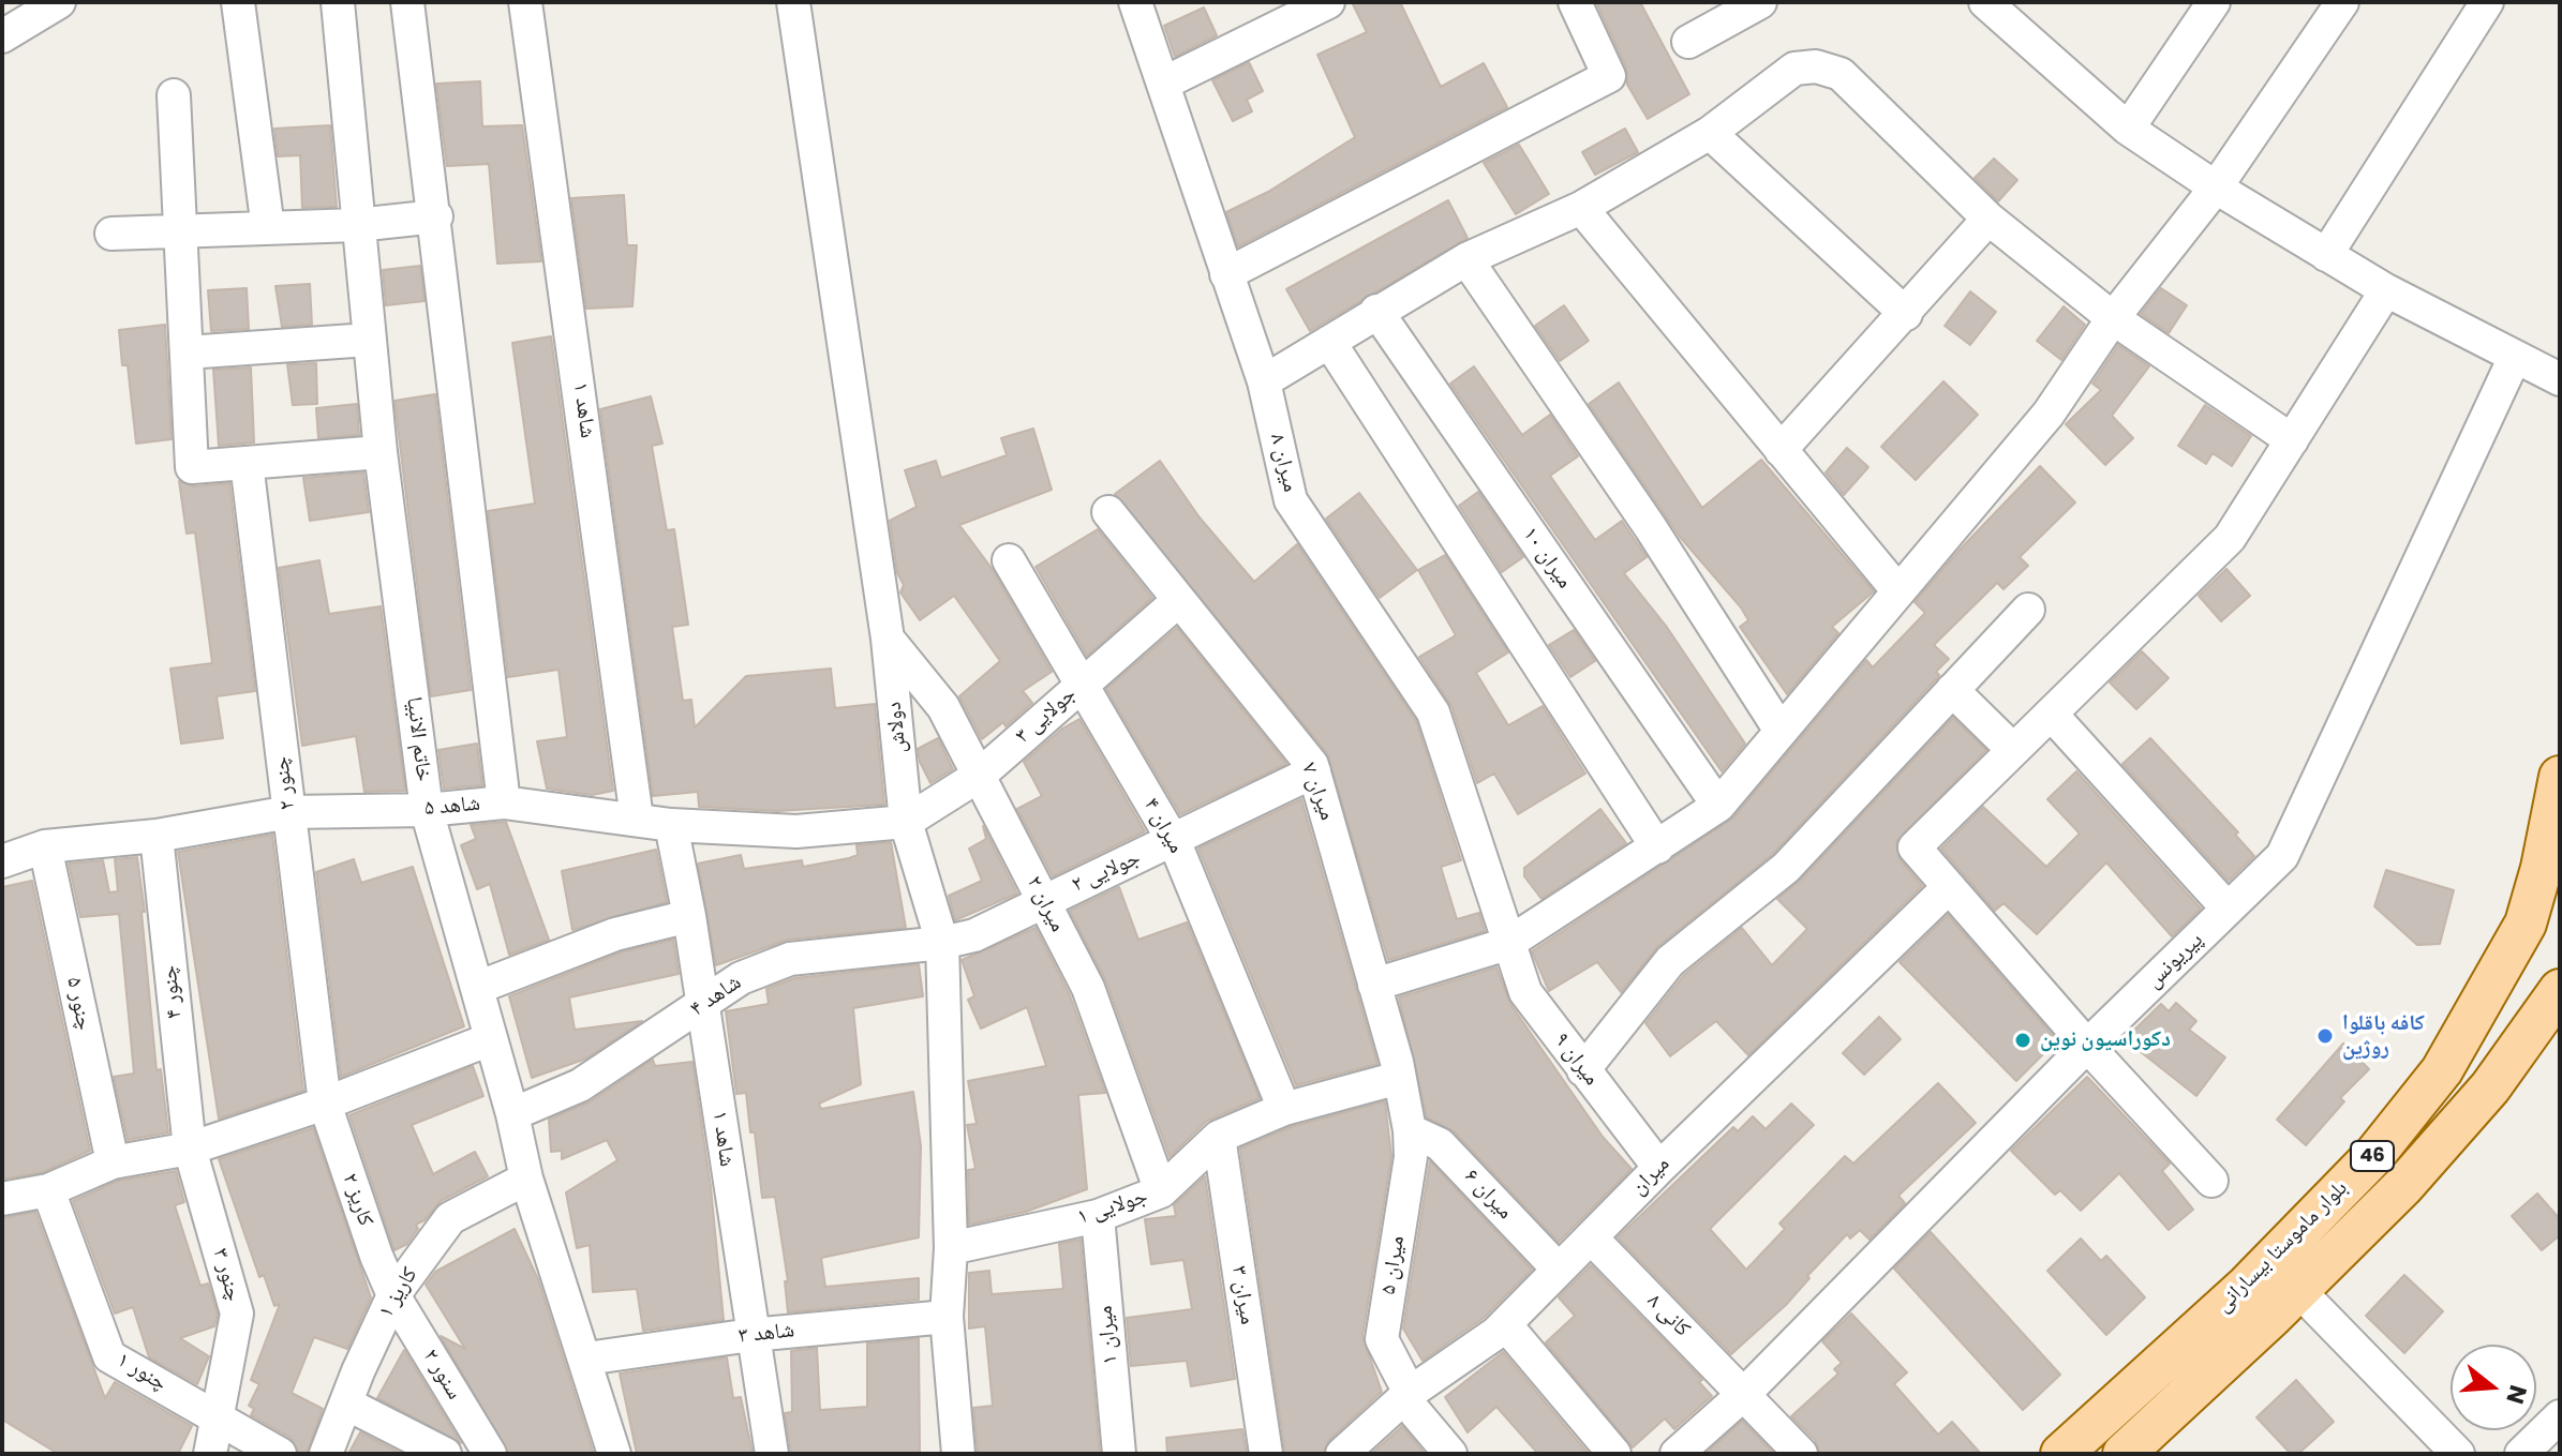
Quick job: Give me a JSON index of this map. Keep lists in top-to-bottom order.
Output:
{
  "streets": {
    "main road": ["46", "بلوار ماموستا بیسارانی"],
    "street": [
      "شاهد ۱",
      "میران ۸",
      "میران ۱۰",
      "جولایی ۳",
      "دولاش",
      "خاتم الانبیا",
      "چنور ۲",
      "میران ۷",
      "شاهد ۵",
      "میران ۴",
      "جولایی ۲",
      "میران ۲",
      "پیریونس",
      "چنور ۴",
      "شاهد ۴",
      "چنور ۵",
      "میران ۹",
      "میران",
      "میران ۶",
      "کاریز ۲",
      "جولایی ۱",
      "میران ۵",
      "چنور ۳",
      "کاریز ۱",
      "میران ۳",
      "کانی ۸",
      "شاهد ۳",
      "میران ۱",
      "چنور ۱",
      "سنور ۲"
    ]
  },
  "crossings": [
    ["شاهد ۱", "شاهد ۵"],
    ["شاهد ۱", "شاهد ۴"],
    ["شاهد ۱", "شاهد ۳"],
    ["میران ۸", "میران ۹"],
    ["جولایی ۳", "دولاش"],
    ["جولایی ۳", "میران ۷"],
    ["جولایی ۳", "شاهد ۵"],
    ["جولایی ۳", "میران ۴"],
    ["جولایی ۳", "میران ۲"],
    ["دولاش", "شاهد ۵"],
    ["دولاش", "جولایی ۲"],
    ["دولاش", "میران ۲"],
    ["دولاش", "شاهد ۴"],
    ["دولاش", "جولایی ۱"],
    ["دولاش", "شاهد ۳"],
    ["خاتم الانبیا", "شاهد ۵"],
    ["خاتم الانبیا", "شاهد ۴"],
    ["خاتم الانبیا", "کاریز ۱"],
    ["خاتم الانبیا", "شاهد ۳"],
    ["چنور ۲", "شاهد ۵"],
    ["چنور ۲", "کاریز ۲"],
    ["میران ۷", "جولایی ۲"],
    ["میران ۷", "میران ۶"],
    ["میران ۷", "جولایی ۱"],
    ["میران ۷", "میران ۵"],
    ["شاهد ۵", "چنور ۴"],
    ["شاهد ۵", "چنور ۵"],
    ["میران ۴", "جولایی ۲"],
    ["میران ۴", "جولایی ۱"],
    ["جولایی ۲", "میران ۲"],
    ["جولایی ۲", "شاهد ۴"],
    ["میران ۲", "جولایی ۱"],
    ["پیریونس", "کانی ۸"],
    ["چنور ۴", "چنور ۳"],
    ["میران ۹", "میران"],
    ["میران", "میران ۶"],
    ["میران", "میران ۵"],
    ["میران", "کانی ۸"],
    ["میران ۶", "میران ۵"],
    ["کاریز ۲", "کاریز ۱"],
    ["کاریز ۲", "سنور ۲"],
    ["جولایی ۱", "میران ۳"],
    ["جولایی ۱", "میران ۱"],
    ["چنور ۳", "چنور ۱"],
    ["کاریز ۱", "سنور ۲"]
  ],
  "places": ["کافه باقلوا روژین", "دکوراسیون نوین"],
  "north": "right"
}
